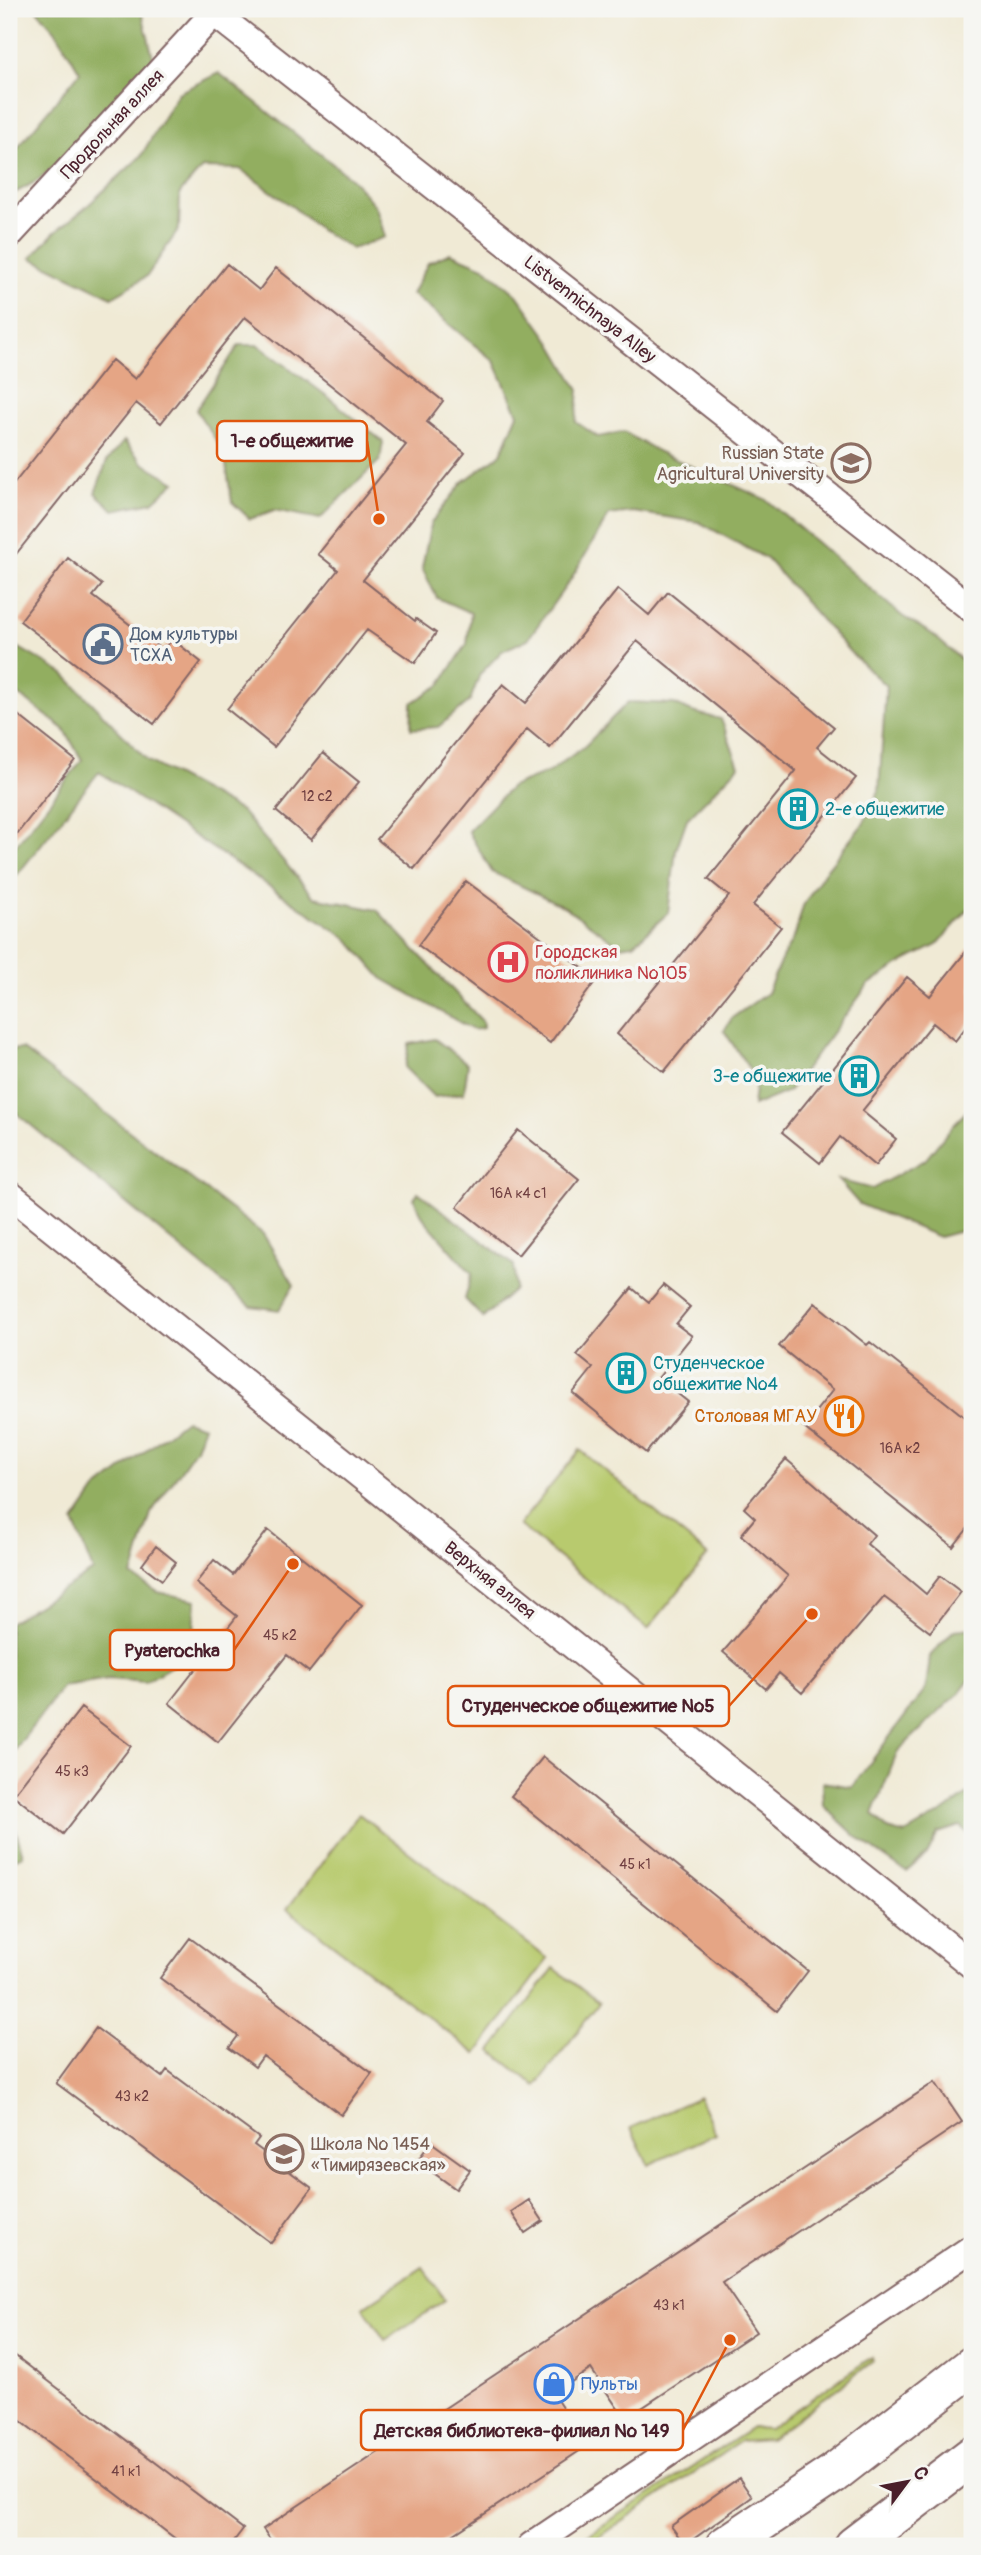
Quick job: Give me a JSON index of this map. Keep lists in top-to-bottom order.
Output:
{
  "streets": {
    "street": ["Продольная аллея", "Listvennichnaya Alley", "Верхняя аллея"]
  },
  "crossings": [
    ["Продольная аллея", "Listvennichnaya Alley"]
  ],
  "places": {
    "school or university": ["Russian State Agricultural University", "Школа № 1454 «Тимирязевская»"],
    "other": [
      "1-е общежитие",
      "Pyaterochka",
      "Студенческое общежитие №5",
      "Детская библиотека-филиал № 149"
    ],
    "public building": ["Дом культуры ТСХА"],
    "building": ["2-е общежитие", "3-е общежитие", "Студенческое общежитие №4"],
    "hospital": ["Городская поликлиника №105"],
    "restaurant": ["Столовая МГАУ"],
    "shop": ["Пульты"]
  },
  "house_numbers": [
    "12 с2",
    "16А к4 с1",
    "16А к2",
    "45 к2",
    "45 к3",
    "45 к1",
    "43 к2",
    "43 к1",
    "41 к1"
  ],
  "north": "top right"
}
